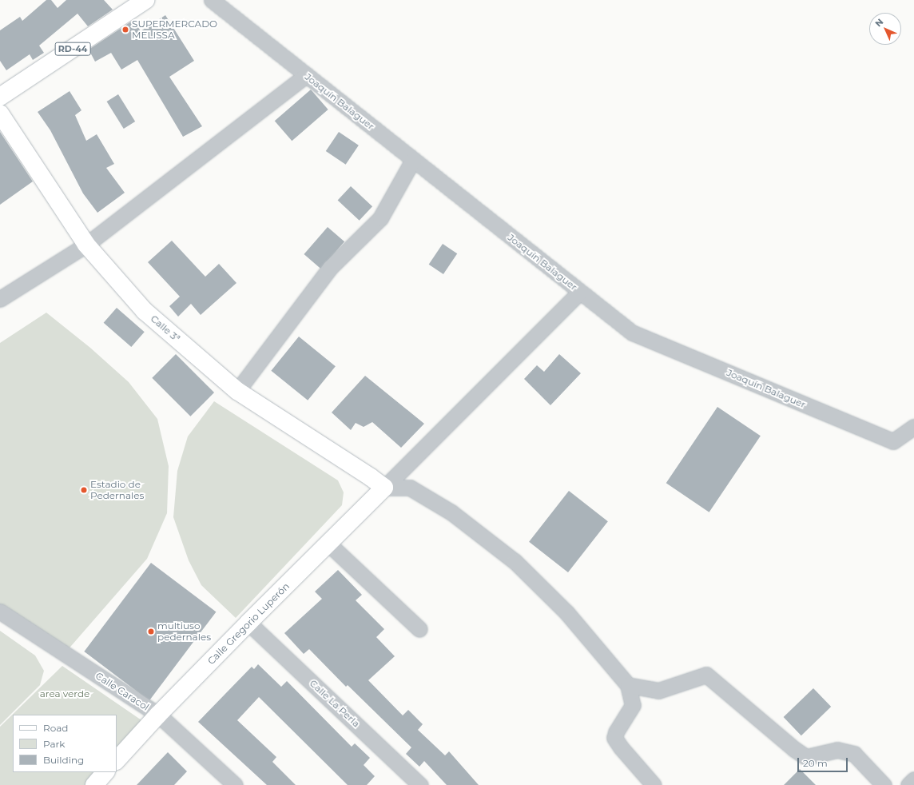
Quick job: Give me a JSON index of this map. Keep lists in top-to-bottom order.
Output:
{
  "streets": {
    "street": [
      "RD-44",
      "Joaquín Balaguer",
      "Calle 3ª",
      "Calle Gregorio Luperón",
      "Calle Caracol",
      "Calle La Perla"
    ]
  },
  "crossings": [
    ["Calle 3ª", "Calle Gregorio Luperón"],
    ["Calle Gregorio Luperón", "Calle Caracol"],
    ["Calle Gregorio Luperón", "Calle La Perla"]
  ],
  "parks": ["area verde"],
  "places": ["SUPERMERCADO MELISSA", "Estadio de Pedernales", "multiuso pedernales"],
  "legend": ["Road", "Park", "Building"],
  "scale_bar": "20 m",
  "north": "top left"
}
